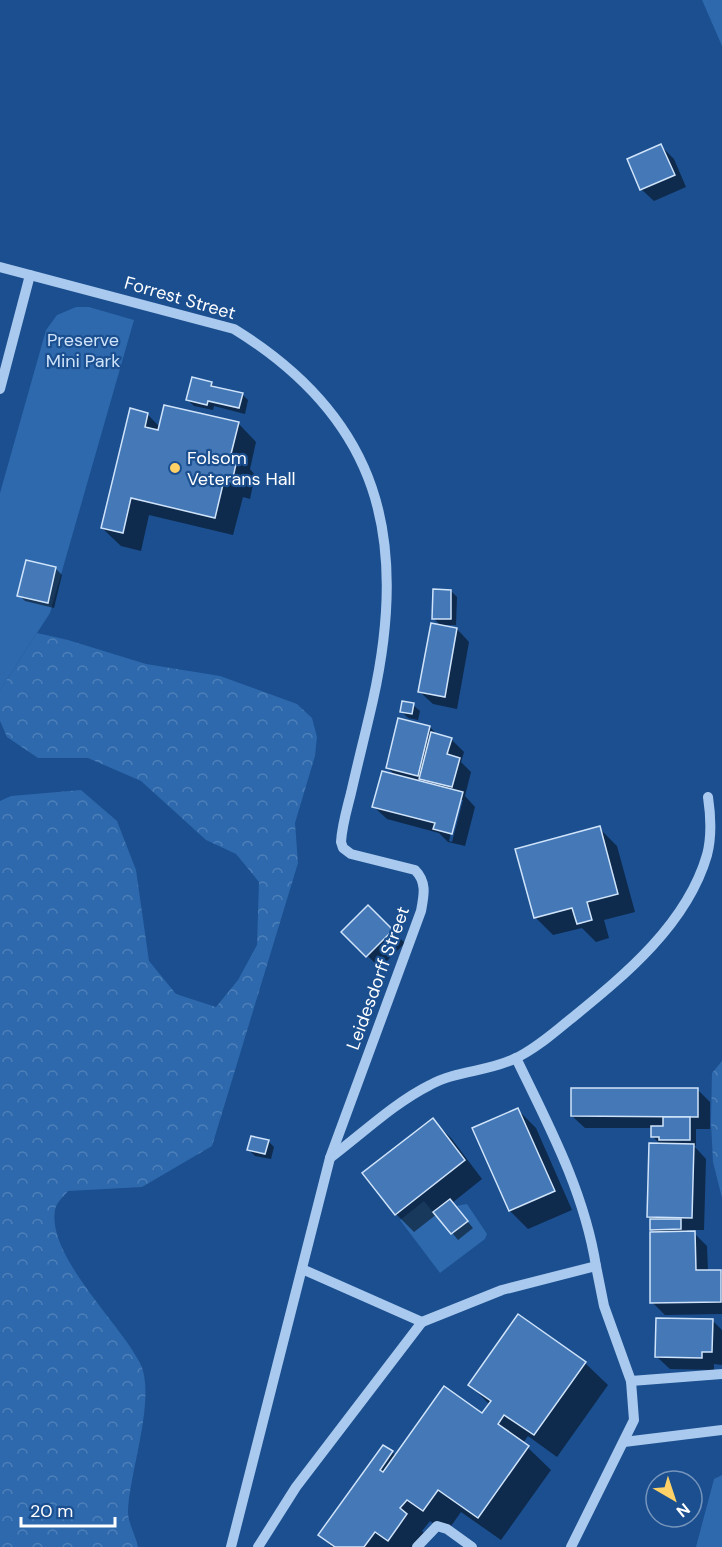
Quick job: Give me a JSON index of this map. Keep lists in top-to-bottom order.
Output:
{
  "streets": {
    "street": ["Forrest Street", "Leidesdorff Street"]
  },
  "crossings": [
    ["Forrest Street", "Leidesdorff Street"]
  ],
  "parks": ["Preserve Mini Park"],
  "places": ["Folsom Veterans Hall"],
  "scale_bar": "20 m",
  "north": "bottom right"
}
